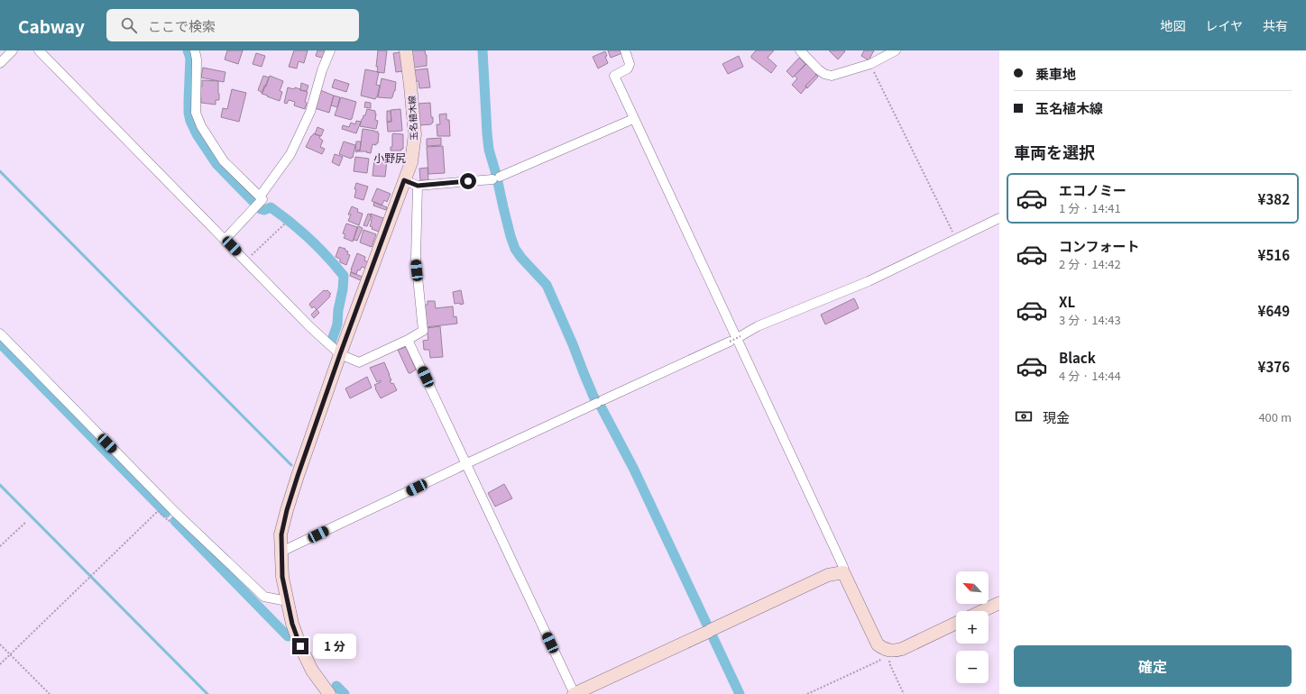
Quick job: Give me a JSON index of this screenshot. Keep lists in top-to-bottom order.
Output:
{
  "streets": {
    "main road": ["玉名植木線"]
  },
  "districts": ["小野尻"],
  "north": "top left",
  "page": {
    "header": "Cabway",
    "search": "ここで検索",
    "nav": ["地図", "レイヤ", "共有"],
    "banner": ["乗車地", "玉名植木線"],
    "heading": "車両を選択",
    "list": [
      {
        "name": "エコノミー",
        "note": "1 分 · 14:41",
        "value": "¥382"
      },
      {
        "name": "コンフォート",
        "note": "2 分 · 14:42",
        "value": "¥516"
      },
      {
        "name": "XL",
        "note": "3 分 · 14:43",
        "value": "¥649"
      },
      {
        "name": "Black",
        "note": "4 分 · 14:44",
        "value": "¥376"
      }
    ],
    "pay": ["現金", "400 m"],
    "map_buttons": ["+", "−"],
    "bubble": "1 分",
    "buttons": "確定"
  }
}
